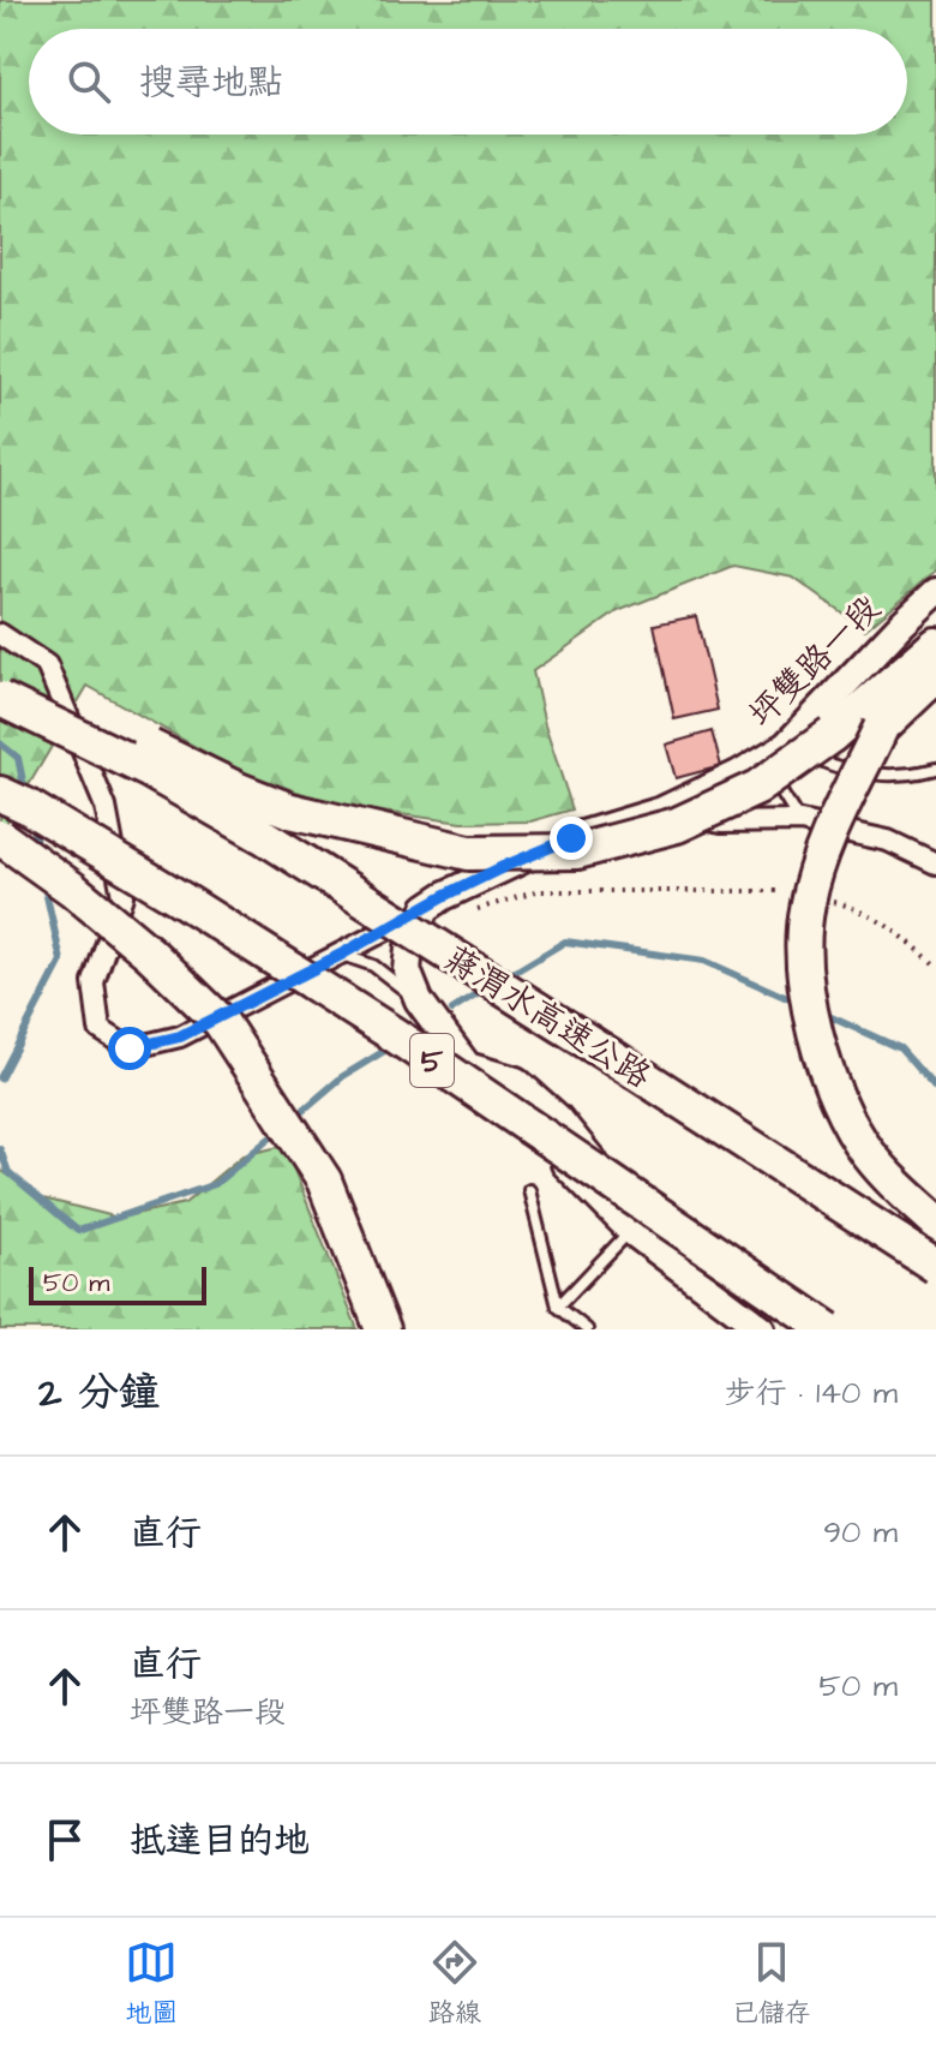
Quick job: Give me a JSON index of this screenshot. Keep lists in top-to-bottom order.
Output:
{
  "streets": {
    "highway": ["蔣渭水高速公路", "5"],
    "street": ["坪雙路一段"]
  },
  "scale_bar": "50 m",
  "page": {
    "search": "搜尋地點",
    "scale": "50 m",
    "heading": ["2 分鐘", "步行 · 140 m"],
    "list": [
      ["直行", "90 m"],
      ["直行", "坪雙路一段", "50 m"],
      "抵達目的地"
    ],
    "nav": ["地圖", "路線", "已儲存"]
  }
}
